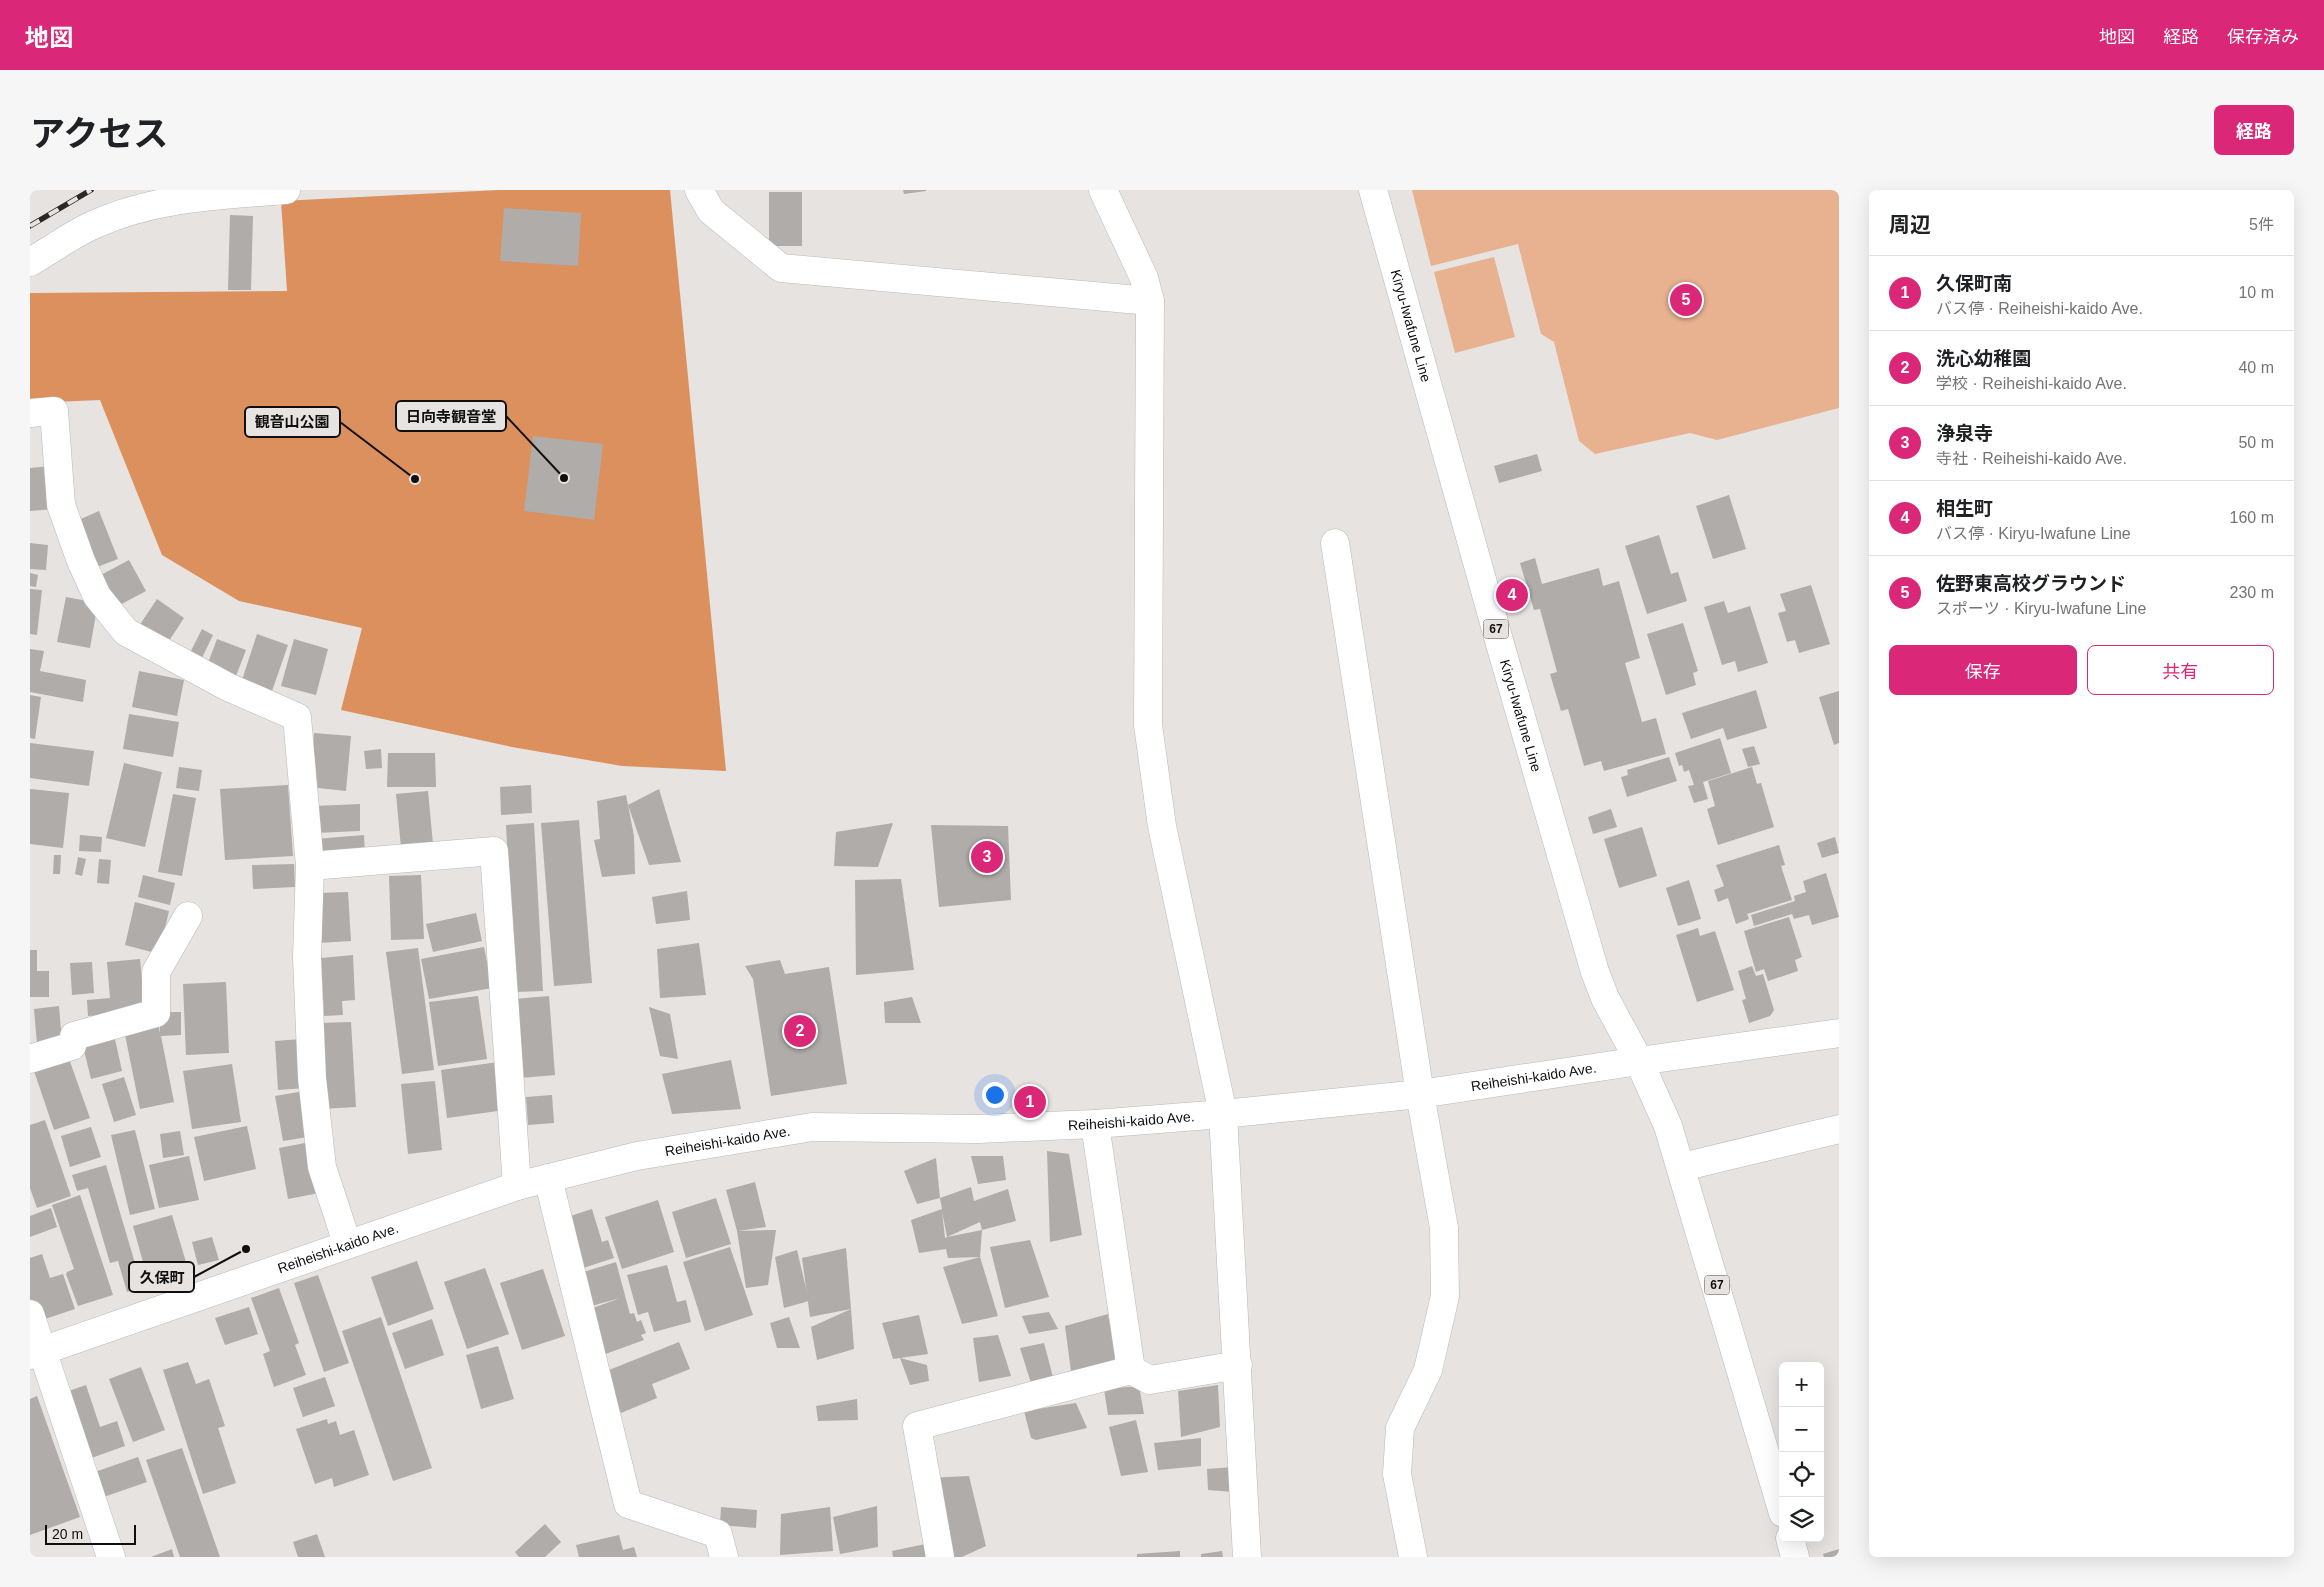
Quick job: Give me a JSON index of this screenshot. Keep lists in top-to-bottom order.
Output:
{
  "streets": {
    "street": ["Kiryu-Iwafune Line", "67", "Reiheishi-kaido Ave."]
  },
  "crossings": [
    ["Kiryu-Iwafune Line", "67"],
    ["Kiryu-Iwafune Line", "Reiheishi-kaido Ave."],
    ["67", "Reiheishi-kaido Ave."]
  ],
  "places": ["日向寺観音堂", "観音山公園", "久保町"],
  "scale_bar": "20 m",
  "page": {
    "header": "地図",
    "nav": ["地図", "経路", "保存済み"],
    "title": "アクセス",
    "buttons": [
      "経路",
      ["保存", "共有"]
    ],
    "heading": ["周辺", "5件"],
    "list": [
      {
        "mark": "1",
        "name": "久保町南",
        "note": "バス停 · Reiheishi-kaido Ave.",
        "value": "10 m"
      },
      {
        "mark": "2",
        "name": "洗心幼稚園",
        "note": "学校 · Reiheishi-kaido Ave.",
        "value": "40 m"
      },
      {
        "mark": "3",
        "name": "浄泉寺",
        "note": "寺社 · Reiheishi-kaido Ave.",
        "value": "50 m"
      },
      {
        "mark": "4",
        "name": "相生町",
        "note": "バス停 · Kiryu-Iwafune Line",
        "value": "160 m"
      },
      {
        "mark": "5",
        "name": "佐野東高校グラウンド",
        "note": "スポーツ · Kiryu-Iwafune Line",
        "value": "230 m"
      }
    ],
    "pins": [
      "5",
      "4",
      "3",
      "2",
      "1"
    ],
    "map_buttons": ["+", "−"],
    "scale": "20 m"
  }
}
